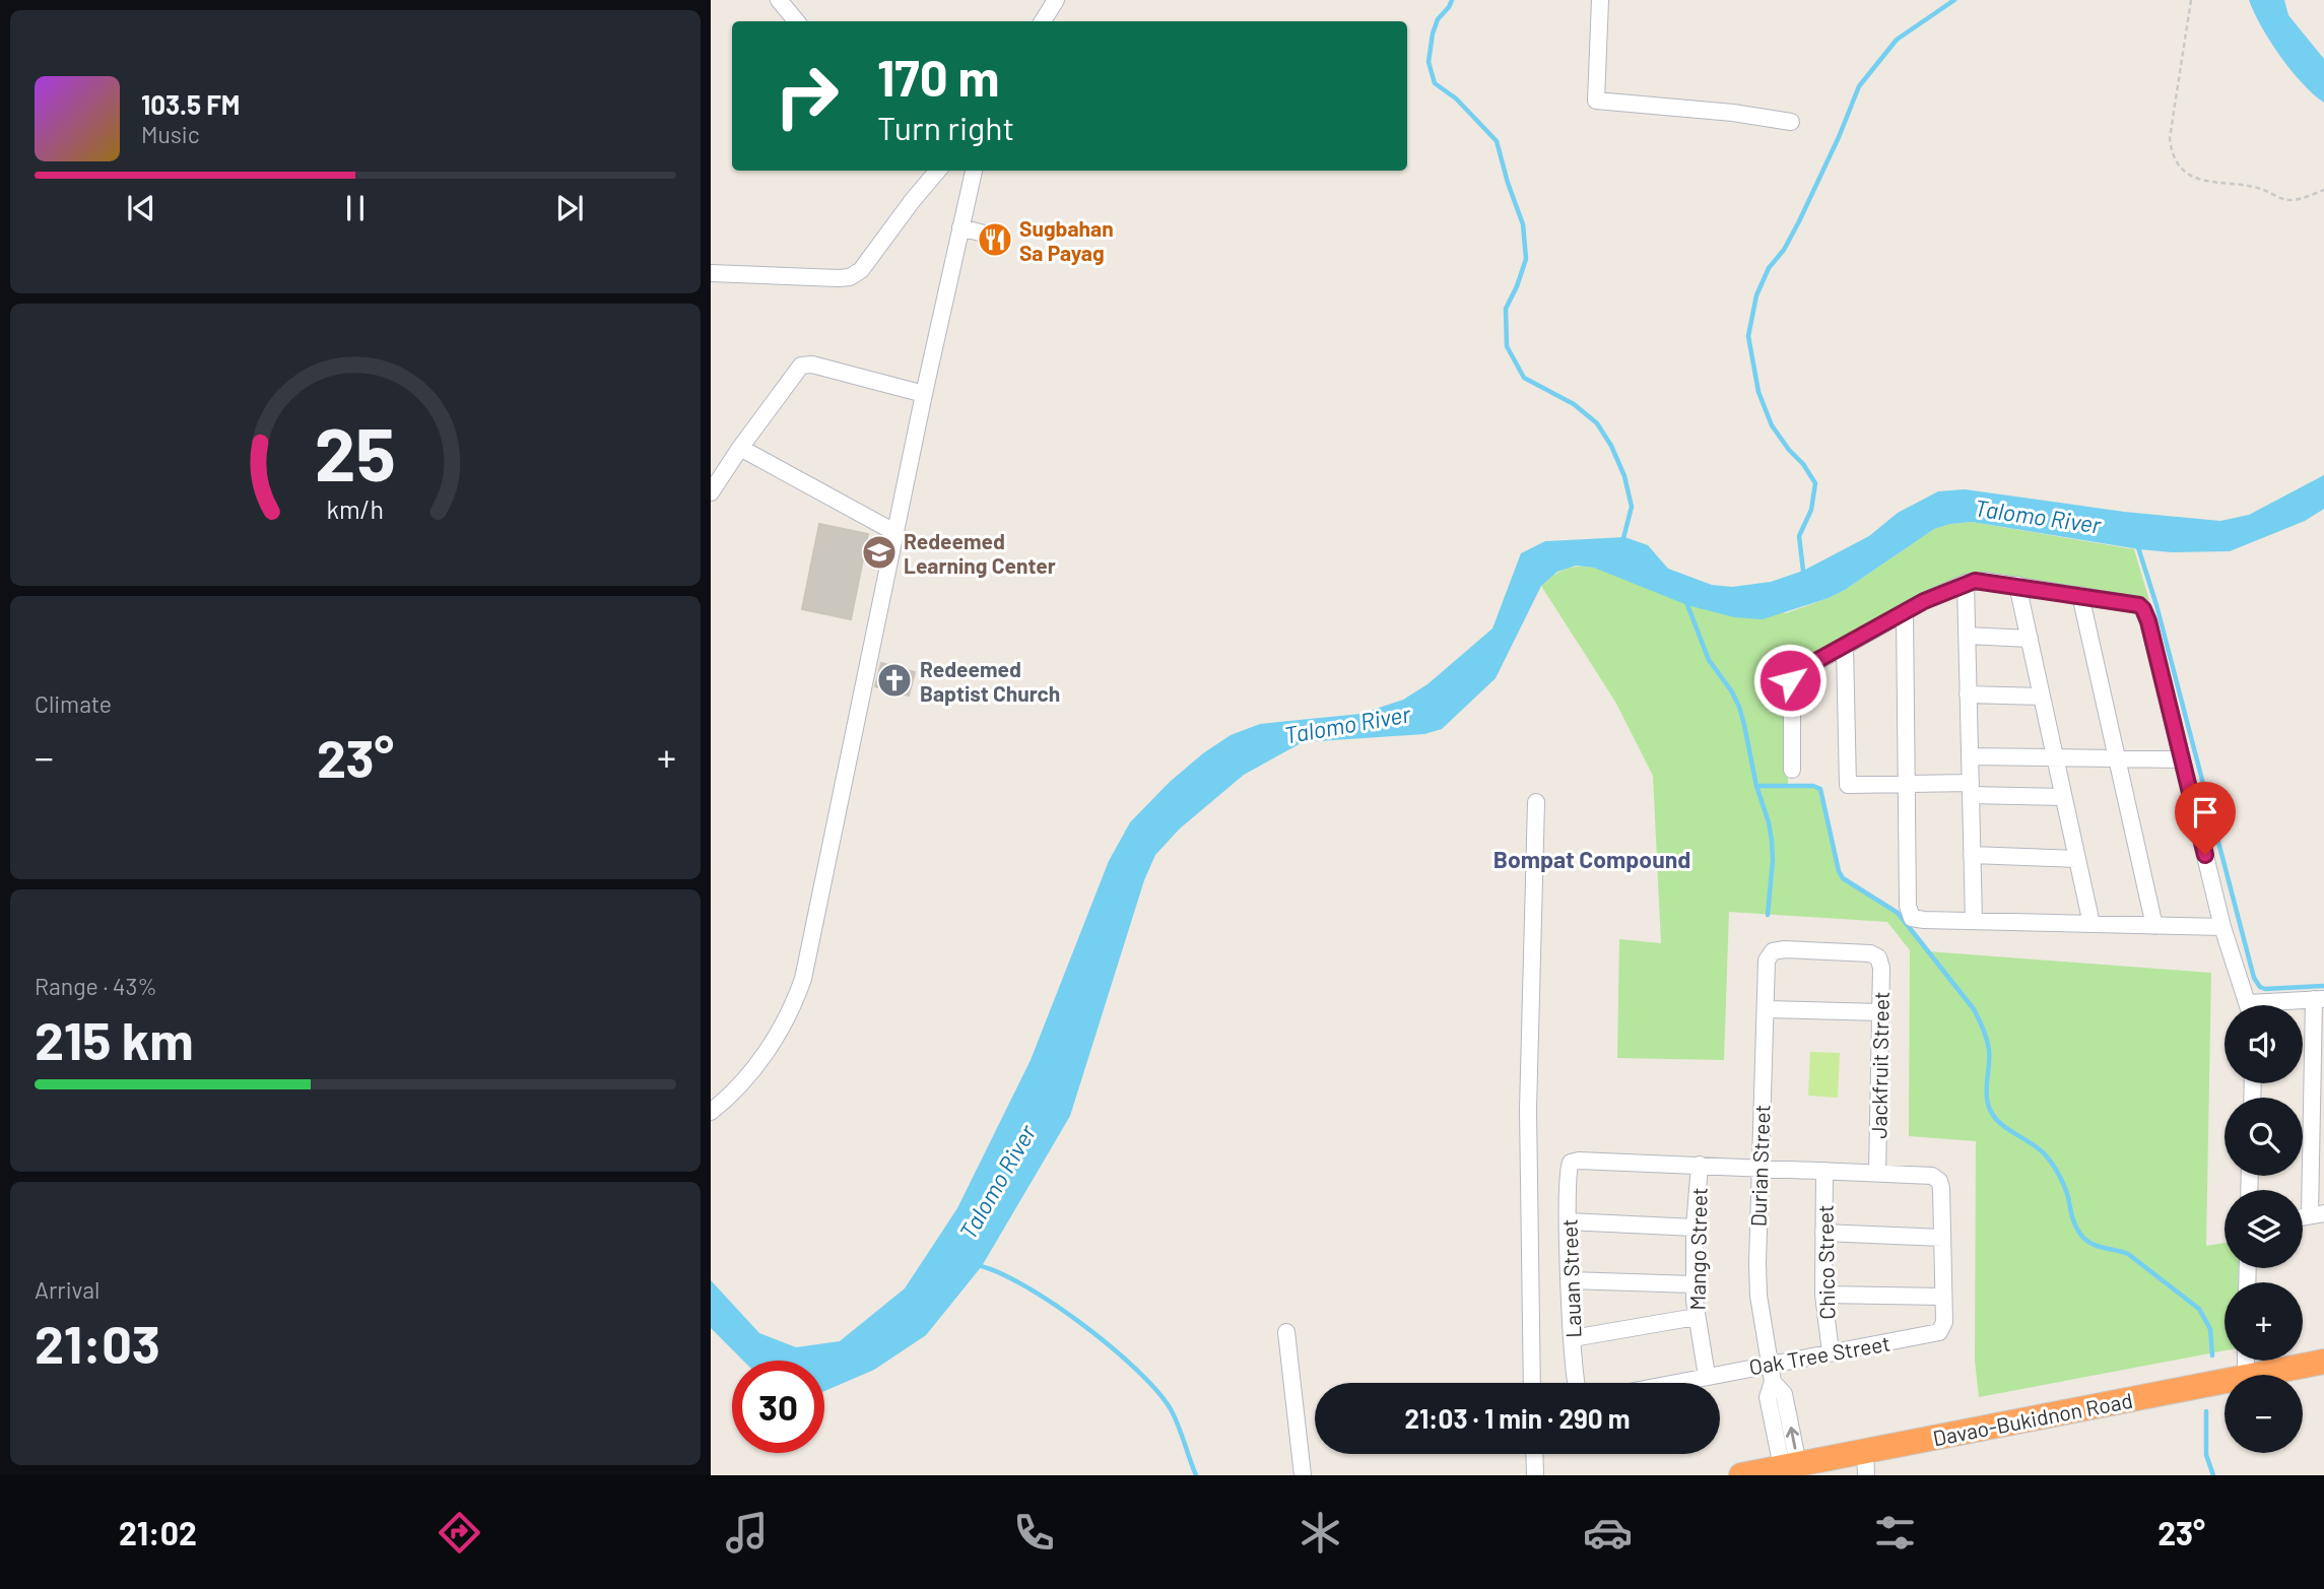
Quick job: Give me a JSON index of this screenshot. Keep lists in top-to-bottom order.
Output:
{
  "streets": {
    "highway": ["Davao-Bukidnon Road"],
    "street": [
      "Jackfruit Street",
      "Durian Street",
      "Mango Street",
      "Chico Street",
      "Lauan Street",
      "Oak Tree Street"
    ]
  },
  "crossings": [
    ["Jackfruit Street", "Durian Street"],
    ["Durian Street", "Oak Tree Street"],
    ["Durian Street", "Davao-Bukidnon Road"],
    ["Mango Street", "Lauan Street"],
    ["Mango Street", "Oak Tree Street"],
    ["Chico Street", "Oak Tree Street"]
  ],
  "districts": ["Bompat Compound"],
  "water": ["Talomo River"],
  "places": {
    "restaurant": ["Sugbahan Sa Payag"],
    "school or university": ["Redeemed Learning Center"],
    "church": ["Redeemed Baptist Church"]
  },
  "page": {
    "turn": ["170 m", "Turn right"],
    "song": ["103.5 FM", "Music"],
    "tile": [
      "Climate",
      ["Range · 43%", "215 km"],
      ["Arrival", "21:03"]
    ],
    "heat": ["−", "23°", "+"],
    "map_buttons": ["+", "−"],
    "limit": "30",
    "trip": "21:03 · 1 min · 290 m",
    "tabs": ["21:02", "23°"],
    "gauge": ["25", "km/h"]
  }
}
